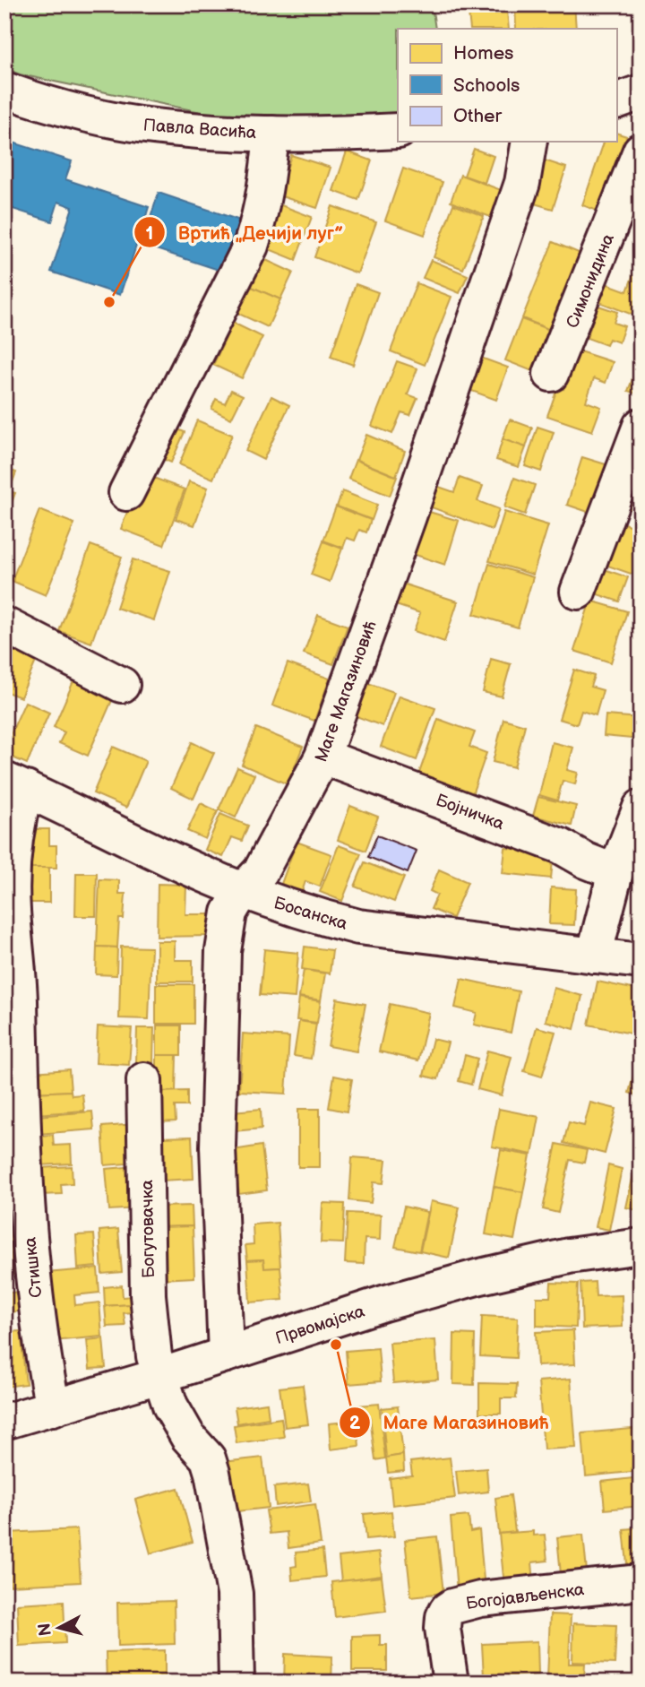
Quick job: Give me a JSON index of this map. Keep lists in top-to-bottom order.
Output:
{
  "streets": {
    "street": [
      "Павла Васића",
      "Симонидина",
      "Маге Магазиновић",
      "Бојничка",
      "Босанска",
      "Богутовачка",
      "Стишка",
      "Првомајска",
      "Богојављенска"
    ]
  },
  "crossings": [
    ["Маге Магазиновић", "Бојничка"],
    ["Маге Магазиновић", "Босанска"],
    ["Маге Магазиновић", "Првомајска"],
    ["Босанска", "Стишка"],
    ["Богутовачка", "Првомајска"],
    ["Стишка", "Првомајска"]
  ],
  "places": ["Вртић „Дечији луг”", "Маге Магазиновић"],
  "legend": ["Homes", "Schools", "Other"],
  "north": "left"
}
